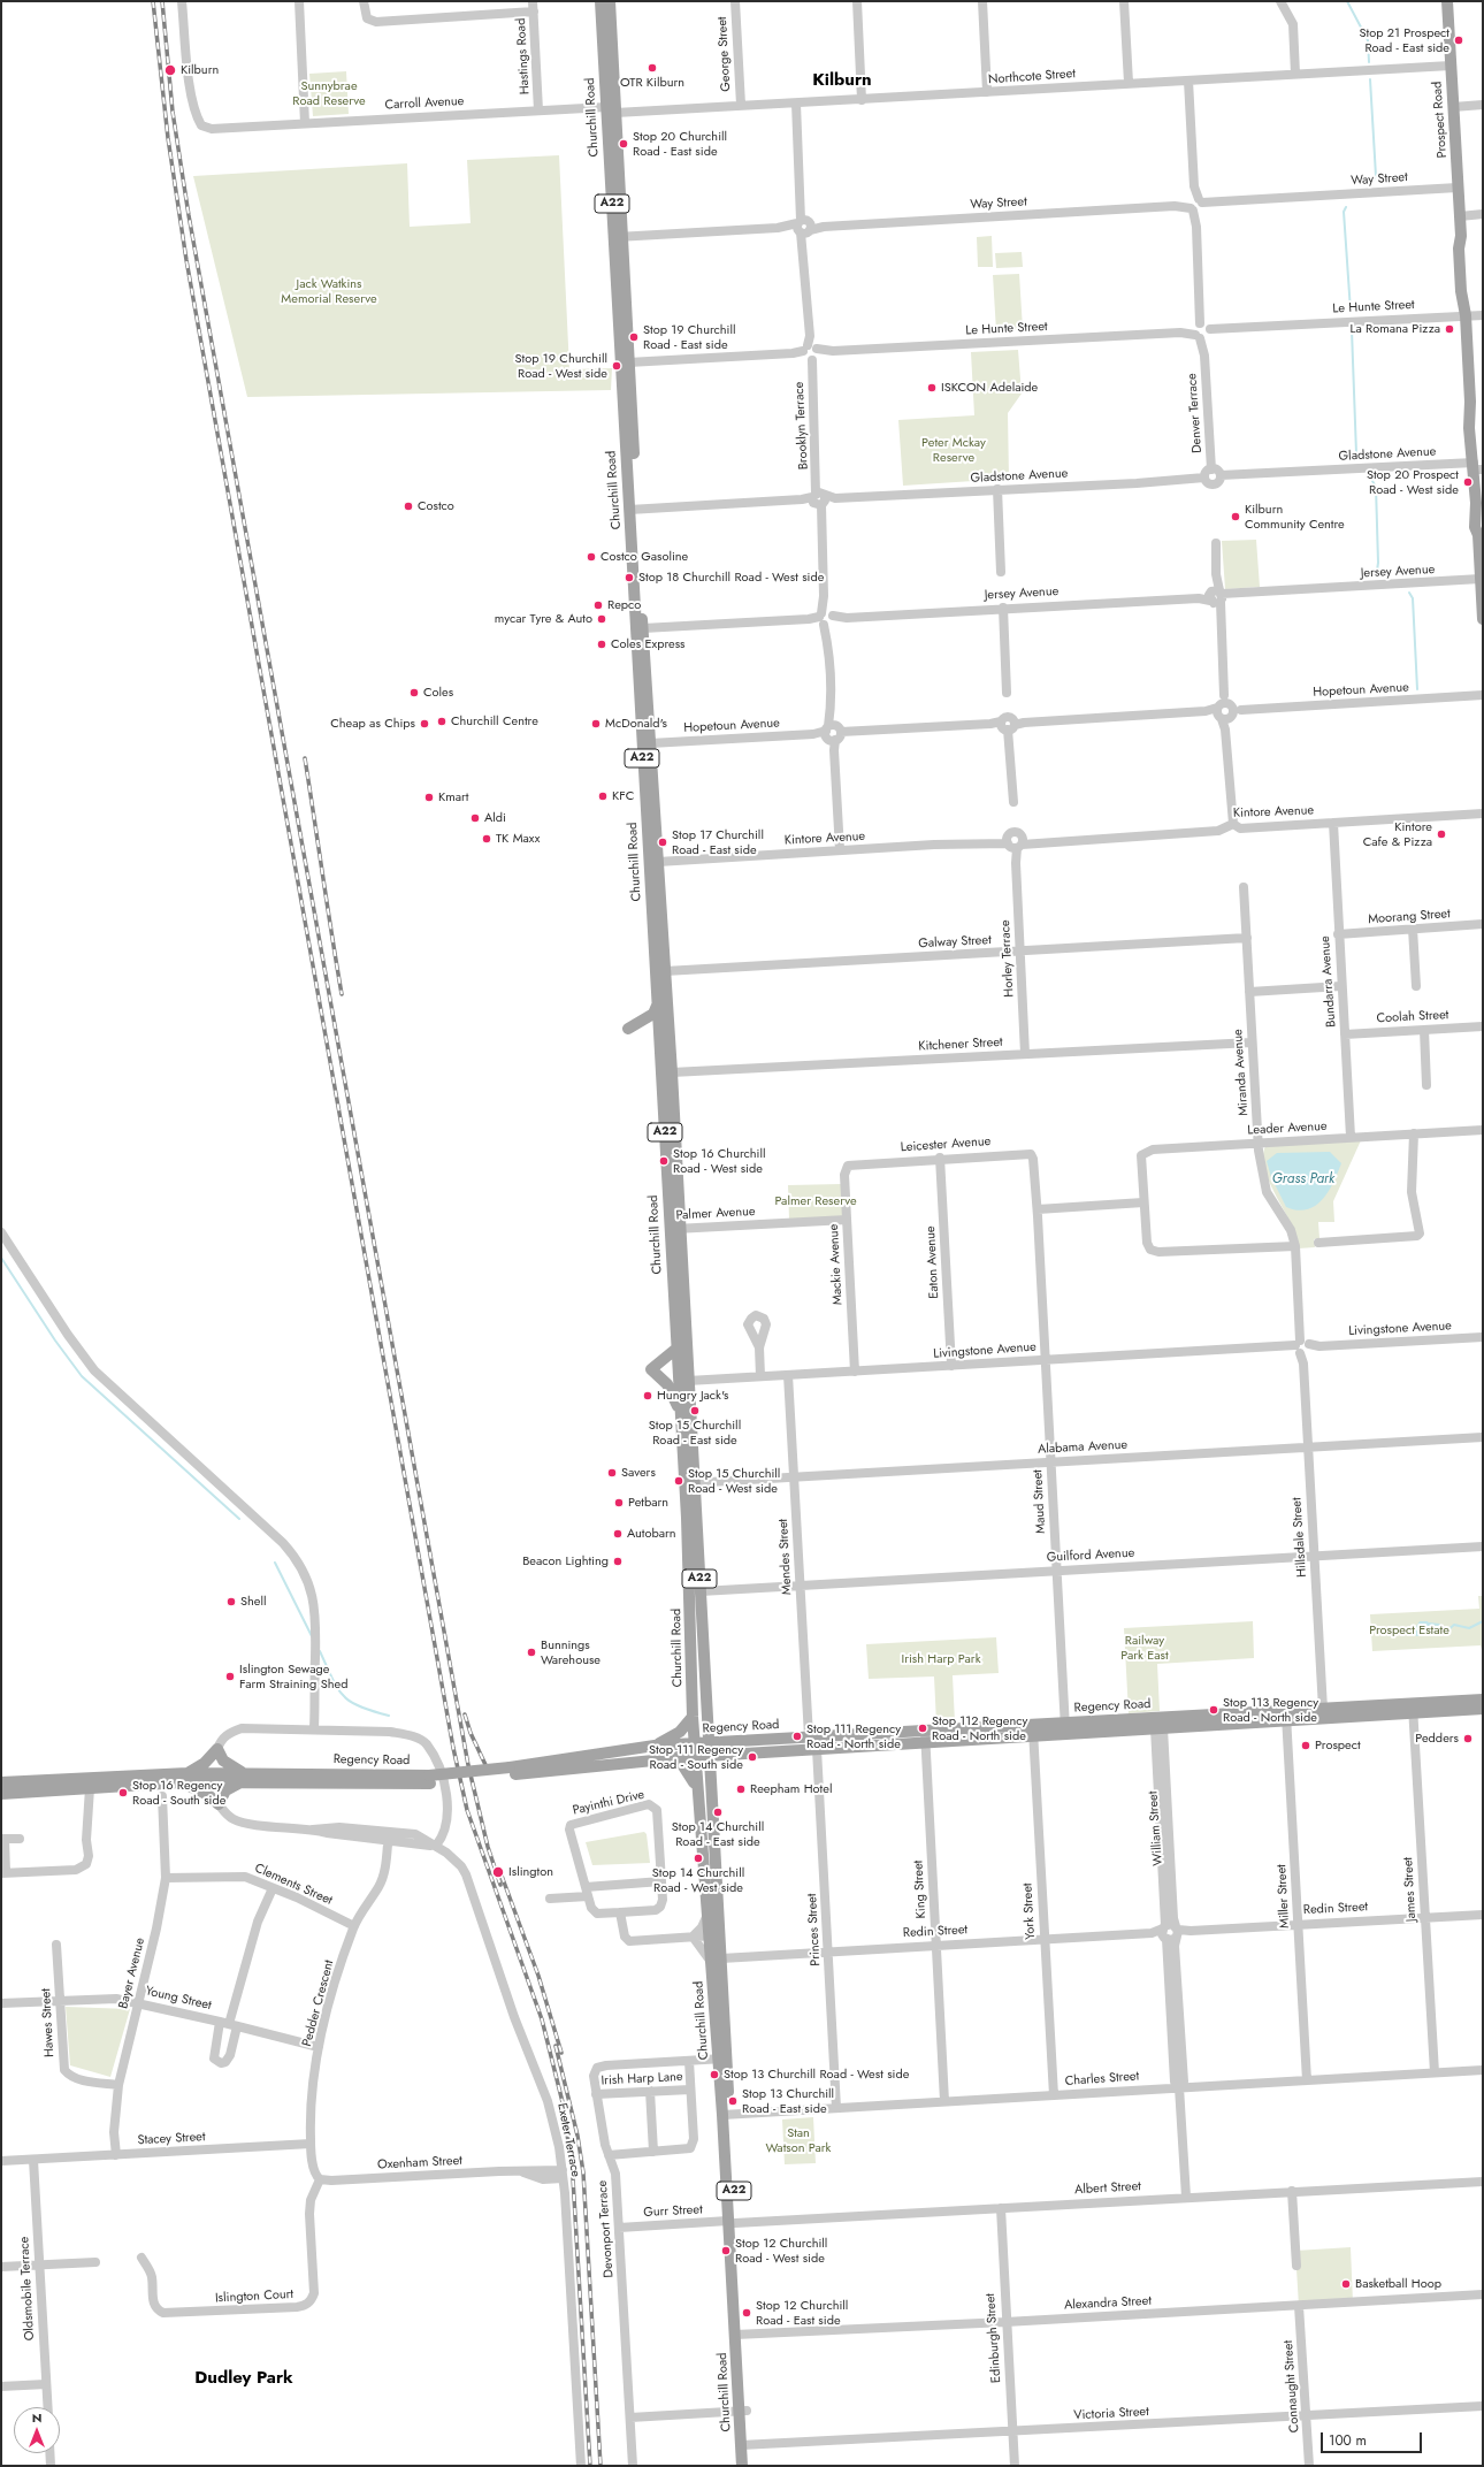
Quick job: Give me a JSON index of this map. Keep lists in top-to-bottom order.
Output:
{
  "streets": {
    "main road": [
      "Churchill Road",
      "Prospect Road",
      "A22",
      "Regency Road"
    ],
    "street": [
      "George Street",
      "Hastings Road",
      "Northcote Street",
      "Carroll Avenue",
      "Way Street",
      "Le Hunte Street",
      "Denver Terrace",
      "Brooklyn Terrace",
      "Gladstone Avenue",
      "Jersey Avenue",
      "Hopetoun Avenue",
      "Kintore Avenue",
      "Moorang Street",
      "Galway Street",
      "Horley Terrace",
      "Bundarra Avenue",
      "Coolah Street",
      "Kitchener Street",
      "Miranda Avenue",
      "Leader Avenue",
      "Leicester Avenue",
      "Palmer Avenue",
      "Eaton Avenue",
      "Mackie Avenue",
      "Livingstone Avenue",
      "Alabama Avenue",
      "Maud Street",
      "Hillsdale Street",
      "Guilford Avenue",
      "Mendes Street",
      "Payinthi Drive",
      "William Street",
      "Clements Street",
      "King Street",
      "James Street",
      "Miller Street",
      "Redin Street",
      "York Street",
      "Princes Street",
      "Bayer Avenue",
      "Young Street",
      "Pedder Crescent",
      "Hawes Street",
      "Irish Harp Lane",
      "Charles Street",
      "Stacey Street",
      "Exeter Terrace",
      "Oxenham Street",
      "Albert Street",
      "Gurr Street",
      "Devonport Terrace",
      "Oldsmobile Terrace",
      "Islington Court",
      "Alexandra Street",
      "Edinburgh Street",
      "Connaught Street",
      "Victoria Street"
    ]
  },
  "crossings": [
    ["George Street", "Northcote Street"],
    ["Hastings Road", "Carroll Avenue"],
    ["Northcote Street", "Carroll Avenue"],
    ["Northcote Street", "Churchill Road"],
    ["Northcote Street", "Prospect Road"],
    ["Northcote Street", "Denver Terrace"],
    ["Northcote Street", "Brooklyn Terrace"],
    ["Carroll Avenue", "Churchill Road"],
    ["Churchill Road", "Way Street"],
    ["Churchill Road", "Le Hunte Street"],
    ["Churchill Road", "Gladstone Avenue"],
    ["Churchill Road", "Jersey Avenue"],
    ["Churchill Road", "Hopetoun Avenue"],
    ["Churchill Road", "Kintore Avenue"],
    ["Churchill Road", "Galway Street"],
    ["Churchill Road", "Kitchener Street"],
    ["Churchill Road", "Palmer Avenue"],
    ["Churchill Road", "Livingstone Avenue"],
    ["Churchill Road", "Alabama Avenue"],
    ["Churchill Road", "Guilford Avenue"],
    ["Churchill Road", "Regency Road"],
    ["Churchill Road", "Redin Street"],
    ["Churchill Road", "Charles Street"],
    ["Churchill Road", "Albert Street"],
    ["Churchill Road", "Gurr Street"],
    ["Churchill Road", "Devonport Terrace"],
    ["Churchill Road", "Alexandra Street"],
    ["Churchill Road", "Victoria Street"],
    ["Prospect Road", "Way Street"],
    ["Prospect Road", "Le Hunte Street"],
    ["Prospect Road", "Gladstone Avenue"],
    ["Prospect Road", "Jersey Avenue"],
    ["Way Street", "Denver Terrace"],
    ["Way Street", "Brooklyn Terrace"],
    ["Le Hunte Street", "Denver Terrace"],
    ["Le Hunte Street", "Brooklyn Terrace"],
    ["Denver Terrace", "Gladstone Avenue"],
    ["Brooklyn Terrace", "Gladstone Avenue"],
    ["Brooklyn Terrace", "Jersey Avenue"],
    ["Brooklyn Terrace", "Hopetoun Avenue"],
    ["Brooklyn Terrace", "Kintore Avenue"],
    ["Kintore Avenue", "Horley Terrace"],
    ["Kintore Avenue", "Bundarra Avenue"],
    ["Moorang Street", "Bundarra Avenue"],
    ["Galway Street", "Horley Terrace"],
    ["Galway Street", "Miranda Avenue"],
    ["Horley Terrace", "Kitchener Street"],
    ["Bundarra Avenue", "Coolah Street"],
    ["Bundarra Avenue", "Leader Avenue"],
    ["Kitchener Street", "Miranda Avenue"],
    ["Miranda Avenue", "Leader Avenue"],
    ["Miranda Avenue", "Hillsdale Street"],
    ["Leader Avenue", "Hillsdale Street"],
    ["Leicester Avenue", "Eaton Avenue"],
    ["Leicester Avenue", "Mackie Avenue"],
    ["Leicester Avenue", "Maud Street"],
    ["Palmer Avenue", "Mackie Avenue"],
    ["Eaton Avenue", "Livingstone Avenue"],
    ["Mackie Avenue", "Livingstone Avenue"],
    ["Livingstone Avenue", "Maud Street"],
    ["Livingstone Avenue", "Hillsdale Street"],
    ["Livingstone Avenue", "Mendes Street"],
    ["Alabama Avenue", "Maud Street"],
    ["Alabama Avenue", "Hillsdale Street"],
    ["Alabama Avenue", "Mendes Street"],
    ["Maud Street", "Guilford Avenue"],
    ["Maud Street", "Regency Road"],
    ["Hillsdale Street", "Guilford Avenue"],
    ["Hillsdale Street", "Regency Road"],
    ["Guilford Avenue", "Mendes Street"],
    ["Mendes Street", "Regency Road"],
    ["Regency Road", "William Street"],
    ["Regency Road", "King Street"],
    ["Regency Road", "James Street"],
    ["Regency Road", "Miller Street"],
    ["Regency Road", "York Street"],
    ["Regency Road", "Princes Street"],
    ["William Street", "Redin Street"],
    ["William Street", "Charles Street"],
    ["William Street", "Albert Street"],
    ["Clements Street", "Bayer Avenue"],
    ["Clements Street", "Pedder Crescent"],
    ["King Street", "Redin Street"],
    ["King Street", "Charles Street"],
    ["James Street", "Redin Street"],
    ["James Street", "Charles Street"],
    ["Miller Street", "Redin Street"],
    ["Miller Street", "Charles Street"],
    ["Redin Street", "York Street"],
    ["Redin Street", "Princes Street"],
    ["York Street", "Charles Street"],
    ["Princes Street", "Charles Street"],
    ["Bayer Avenue", "Young Street"],
    ["Bayer Avenue", "Hawes Street"],
    ["Bayer Avenue", "Stacey Street"],
    ["Young Street", "Pedder Crescent"],
    ["Young Street", "Hawes Street"],
    ["Pedder Crescent", "Stacey Street"],
    ["Pedder Crescent", "Oxenham Street"],
    ["Pedder Crescent", "Islington Court"],
    ["Irish Harp Lane", "Devonport Terrace"],
    ["Stacey Street", "Oldsmobile Terrace"],
    ["Exeter Terrace", "Oxenham Street"],
    ["Oxenham Street", "Islington Court"],
    ["Albert Street", "Gurr Street"],
    ["Albert Street", "Edinburgh Street"],
    ["Gurr Street", "Devonport Terrace"],
    ["Alexandra Street", "Edinburgh Street"],
    ["Alexandra Street", "Connaught Street"],
    ["Edinburgh Street", "Victoria Street"],
    ["Connaught Street", "Victoria Street"]
  ],
  "districts": ["Kilburn", "Dudley Park"],
  "water": ["Grass Park"],
  "parks": [
    "Sunnybrae Road Reserve",
    "Jack Watkins Memorial Reserve",
    "Peter Mckay Reserve",
    "Palmer Reserve",
    "Prospect Estate",
    "Railway Park East",
    "Irish Harp Park",
    "Stan Watson Park"
  ],
  "places": [
    "Stop 21 Prospect Road - East side",
    "OTR Kilburn",
    "Kilburn",
    "Stop 20 Churchill Road - East side",
    "La Romana Pizza",
    "Stop 19 Churchill Road - East side",
    "Stop 19 Churchill Road - West side",
    "ISKCON Adelaide",
    "Stop 20 Prospect Road - West side",
    "Costco",
    "Kilburn Community Centre",
    "Costco Gasoline",
    "Stop 18 Churchill Road - West side",
    "Repco",
    "mycar Tyre & Auto",
    "Coles Express",
    "Coles",
    "Churchill Centre",
    "Cheap as Chips",
    "McDonald's",
    "KFC",
    "Kmart",
    "Aldi",
    "Kintore Cafe & Pizza",
    "TK Maxx",
    "Stop 17 Churchill Road - East side",
    "Stop 16 Churchill Road - West side",
    "Hungry Jack's",
    "Stop 15 Churchill Road - East side",
    "Savers",
    "Stop 15 Churchill Road - West side",
    "Petbarn",
    "Autobarn",
    "Beacon Lighting",
    "Shell",
    "Bunnings Warehouse",
    "Islington Sewage Farm Straining Shed",
    "Stop 113 Regency Road - North side",
    "Stop 112 Regency Road - North side",
    "Stop 111 Regency Road - North side",
    "Pedders",
    "Prospect",
    "Stop 111 Regency Road - South side",
    "Reepham Hotel",
    "Stop 16 Regency Road - South side",
    "Stop 14 Churchill Road - East side",
    "Stop 14 Churchill Road - West side",
    "Islington",
    "Stop 13 Churchill Road - West side",
    "Stop 13 Churchill Road - East side",
    "Stop 12 Churchill Road - West side",
    "Basketball Hoop",
    "Stop 12 Churchill Road - East side"
  ],
  "scale_bar": "100 m",
  "north": "top"
}
